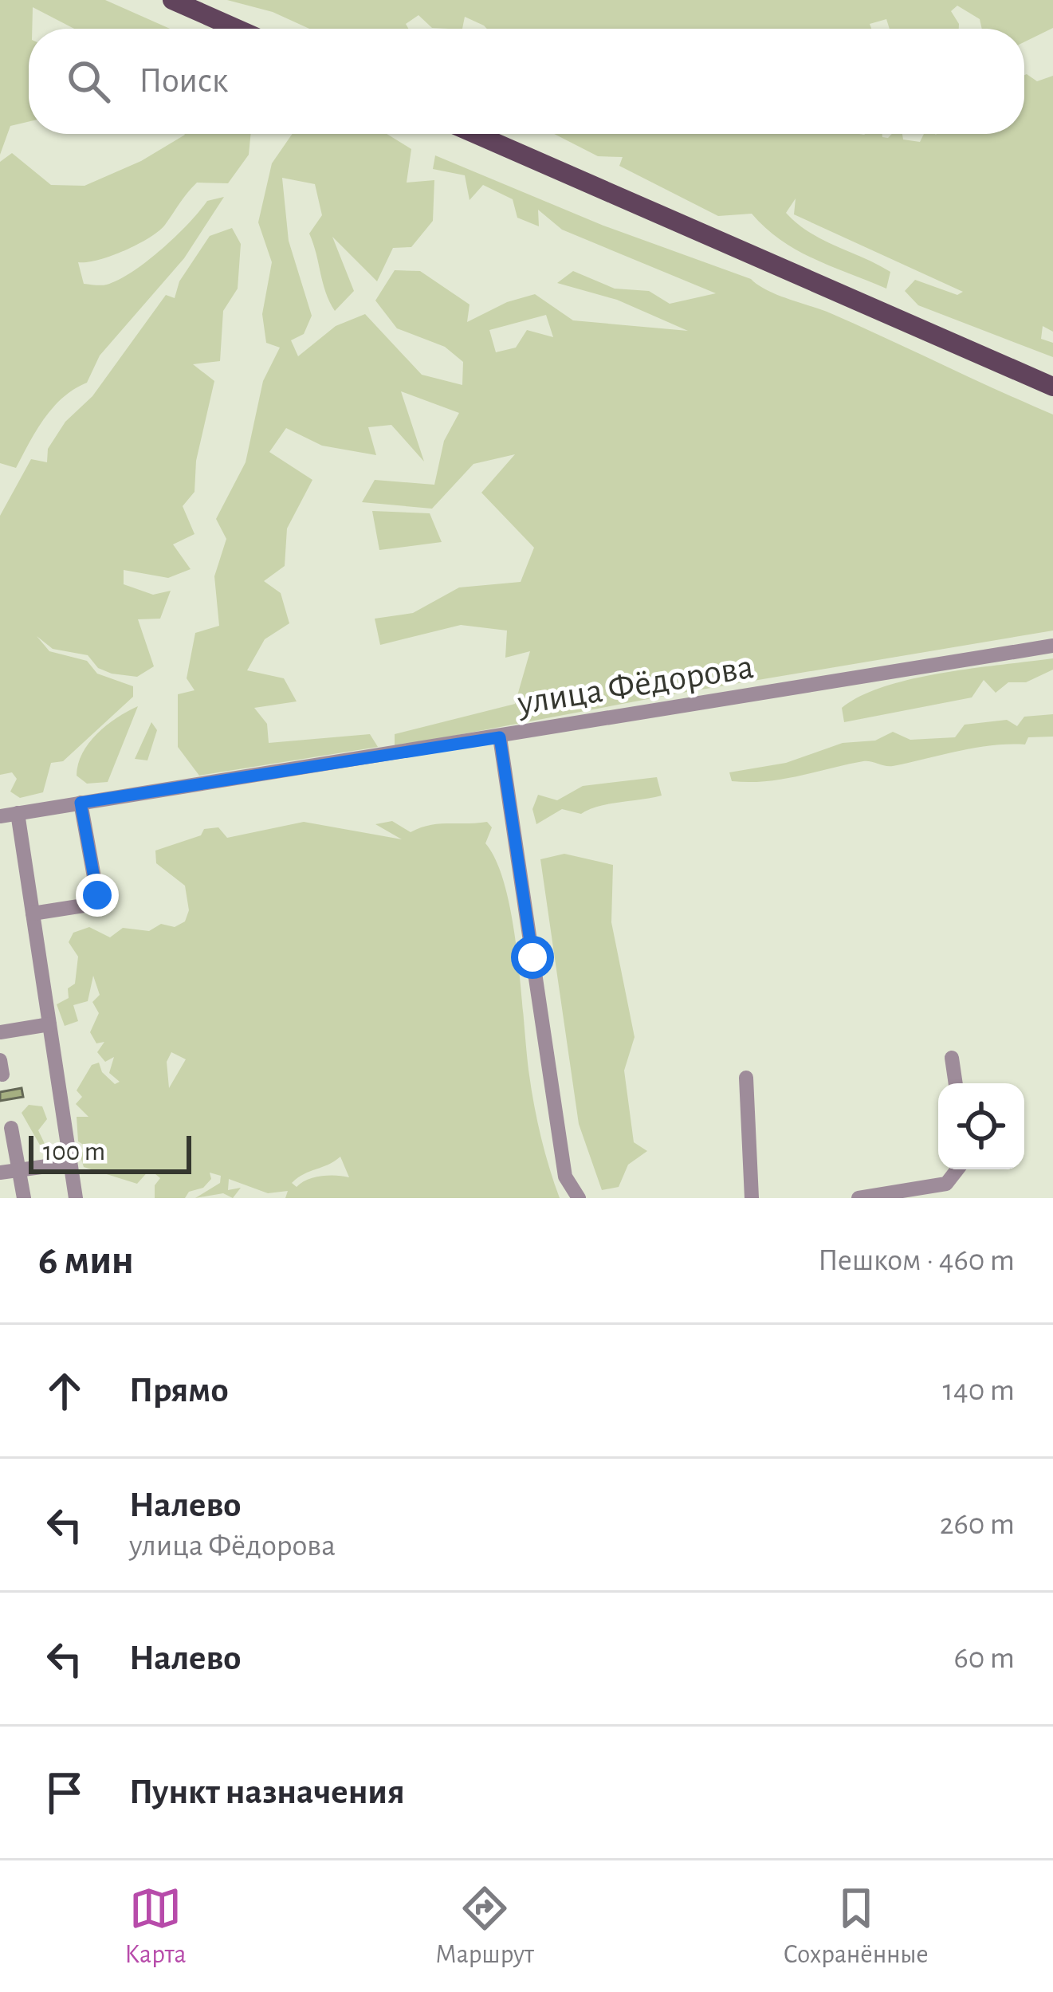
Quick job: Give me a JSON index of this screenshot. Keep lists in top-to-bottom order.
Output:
{
  "streets": {
    "street": ["улица Фёдорова"]
  },
  "scale_bar": "100 m",
  "page": {
    "search": "Поиск",
    "scale": "100 m",
    "heading": ["6 мин", "Пешком · 460 m"],
    "list": [
      ["Прямо", "140 m"],
      ["Налево", "улица Фёдорова", "260 m"],
      ["Налево", "60 m"],
      "Пункт назначения"
    ],
    "nav": ["Карта", "Маршрут", "Сохранённые"]
  }
}
